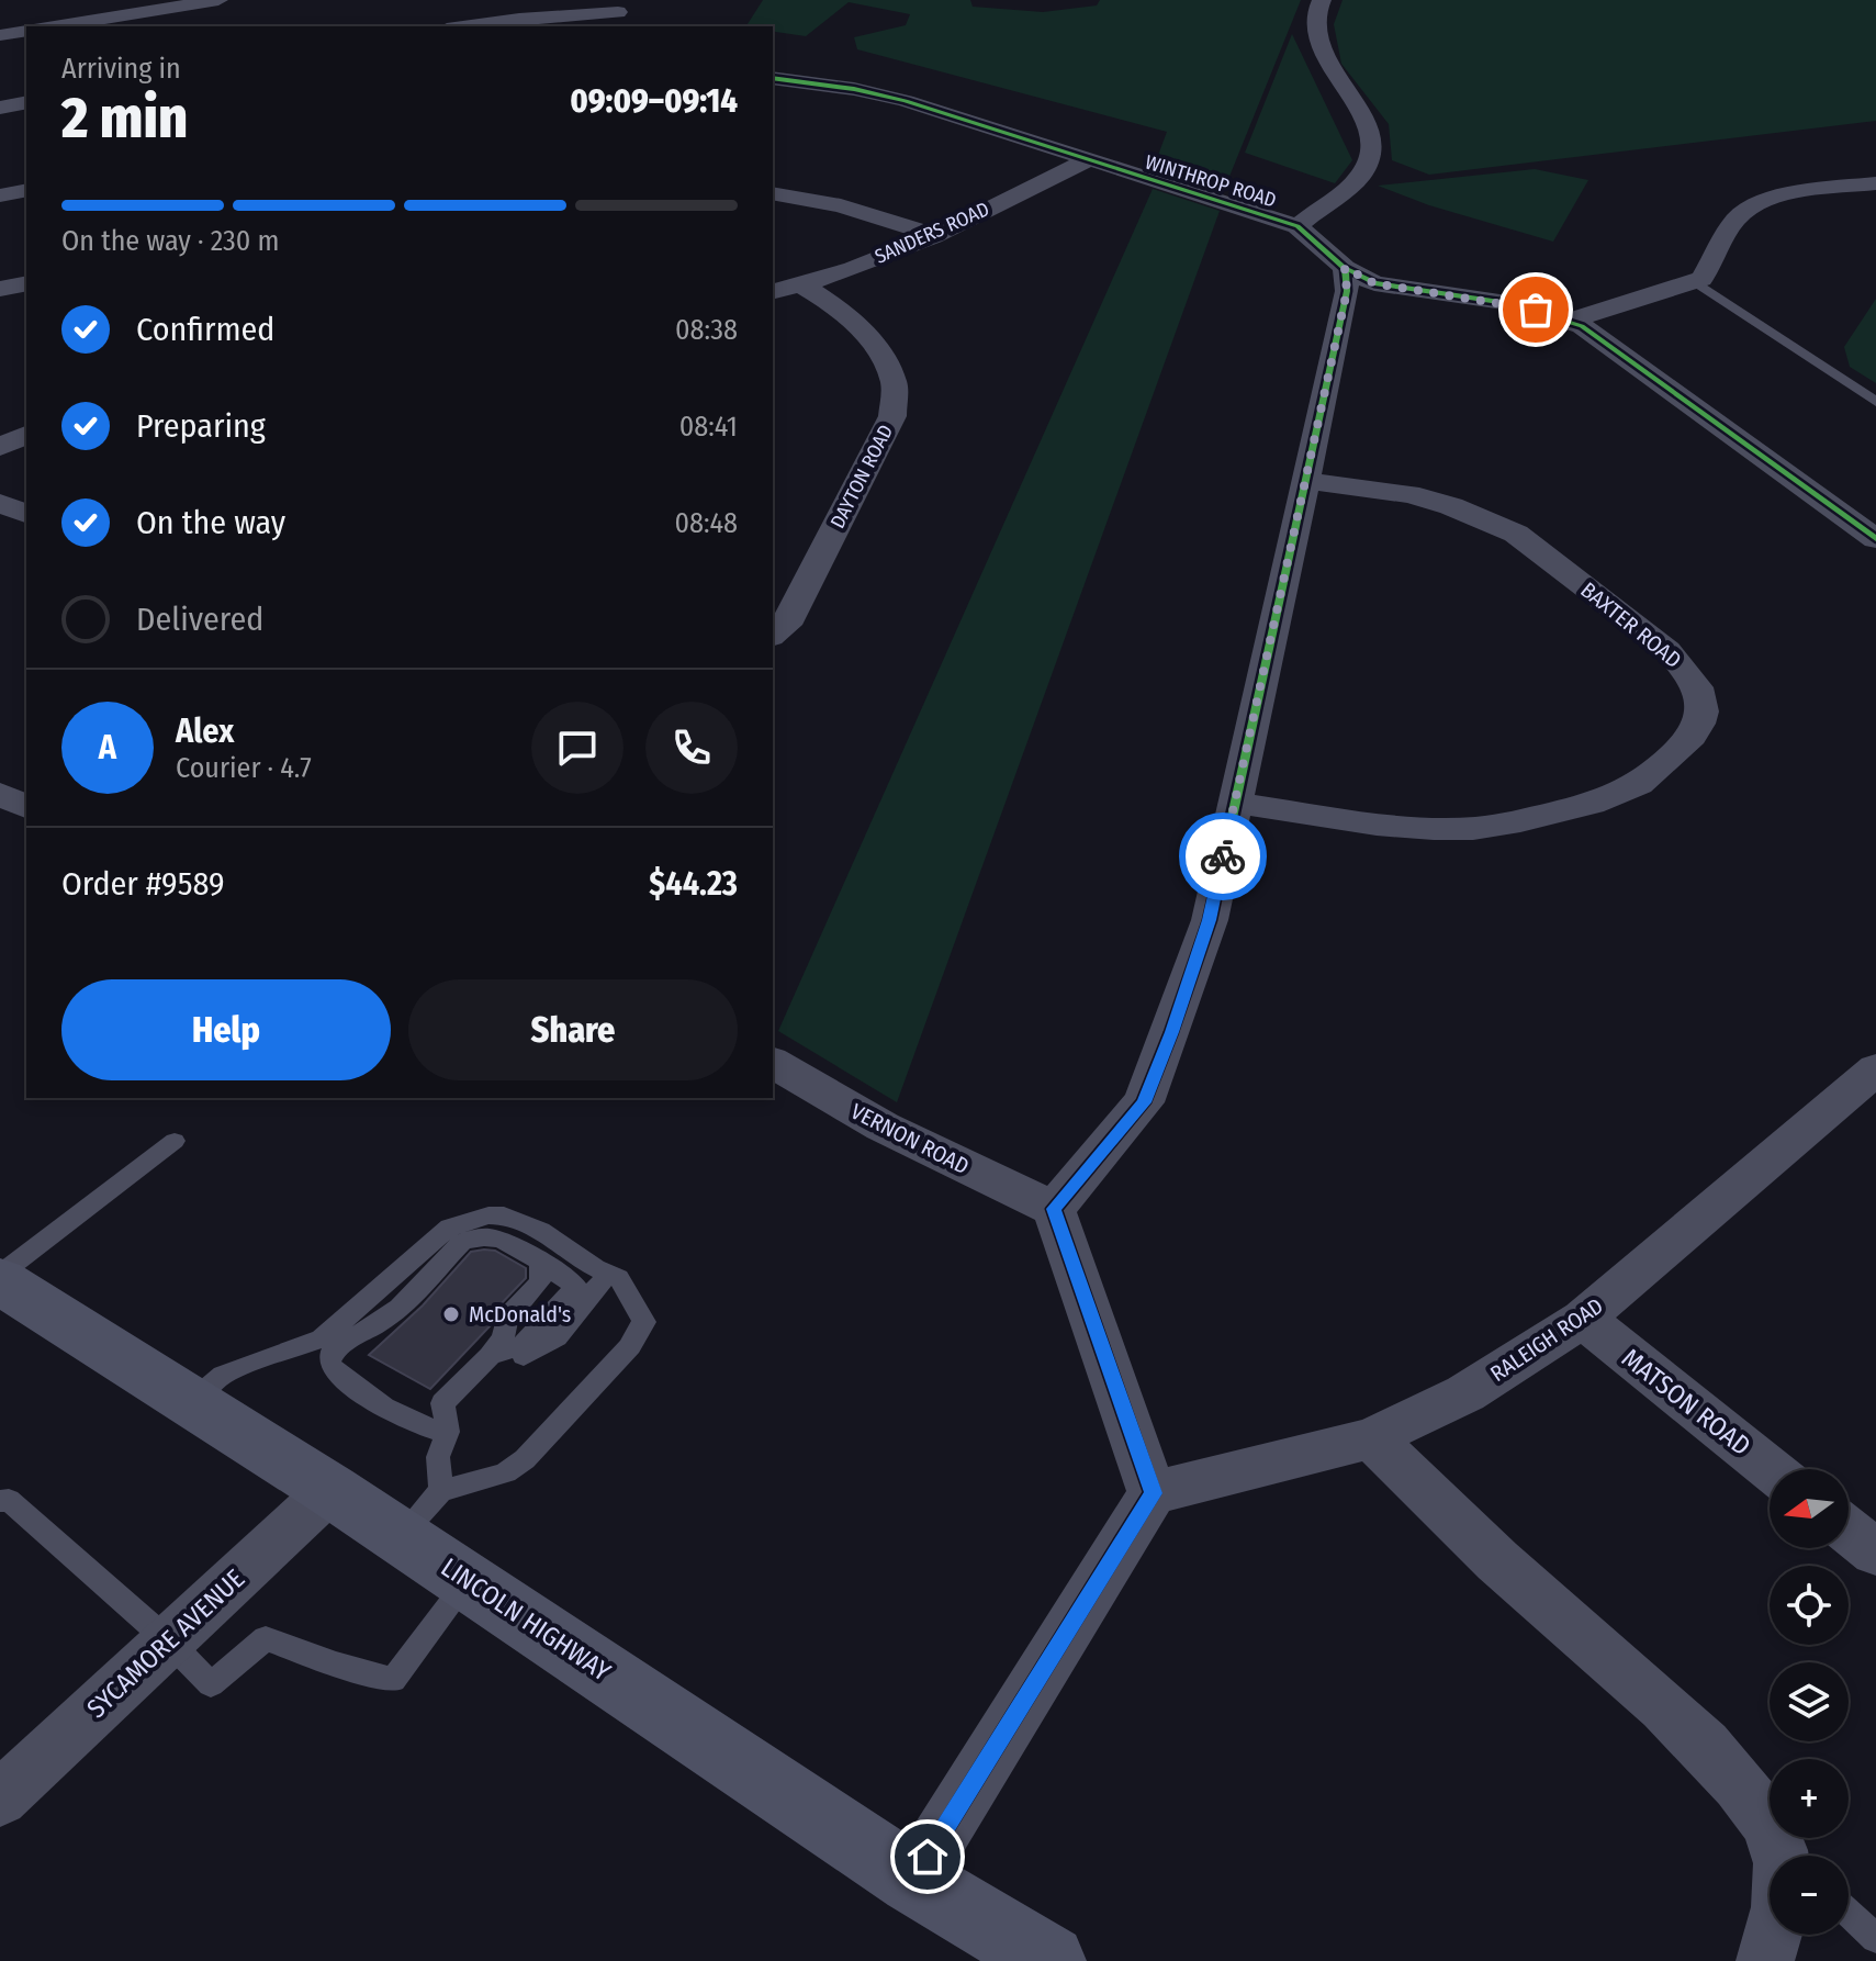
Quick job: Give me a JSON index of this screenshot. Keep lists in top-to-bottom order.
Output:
{
  "streets": {
    "main road": ["LINCOLN HIGHWAY"],
    "street": [
      "WINTHROP ROAD",
      "SANDERS ROAD",
      "DAYTON ROAD",
      "BAXTER ROAD",
      "VERNON ROAD",
      "RALEIGH ROAD",
      "MATSON ROAD",
      "SYCAMORE AVENUE"
    ]
  },
  "crossings": [
    ["WINTHROP ROAD", "SANDERS ROAD"],
    ["SANDERS ROAD", "DAYTON ROAD"],
    ["RALEIGH ROAD", "MATSON ROAD"],
    ["LINCOLN HIGHWAY", "SYCAMORE AVENUE"]
  ],
  "places": ["McDonald's"],
  "north": "left",
  "page": {
    "heading": ["2 min", "Arriving in", "09:09–09:14"],
    "panel": [
      "Alex",
      "Courier · 4.7",
      "Order #9589",
      "$44.23"
    ],
    "bar": "On the way · 230 m",
    "list": [
      ["Confirmed", "08:38"],
      ["Preparing", "08:41"],
      ["On the way", "08:48"],
      "Delivered"
    ],
    "round": "A",
    "buttons": ["Help", "Share"],
    "map_buttons": ["+", "−"]
  }
}
